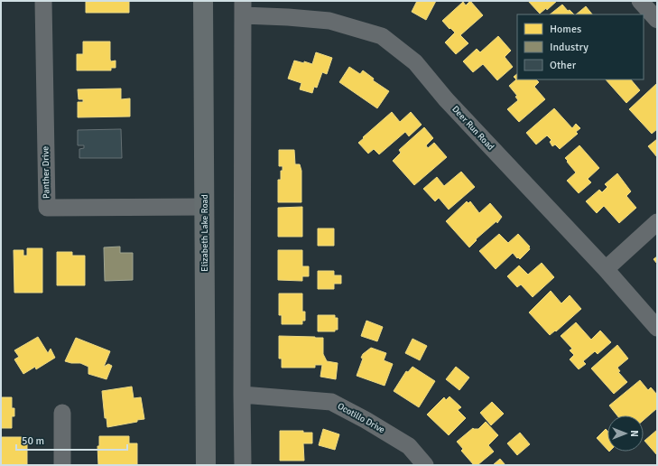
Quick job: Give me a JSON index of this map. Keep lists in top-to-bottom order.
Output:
{
  "streets": {
    "main road": ["Elizabeth Lake Road"],
    "street": ["Deer Run Road", "Panther Drive", "Ocotillo Drive"]
  },
  "crossings": [
    ["Panther Drive", "Elizabeth Lake Road"]
  ],
  "legend": ["Homes", "Industry", "Other"],
  "scale_bar": "50 m",
  "north": "right"
}
